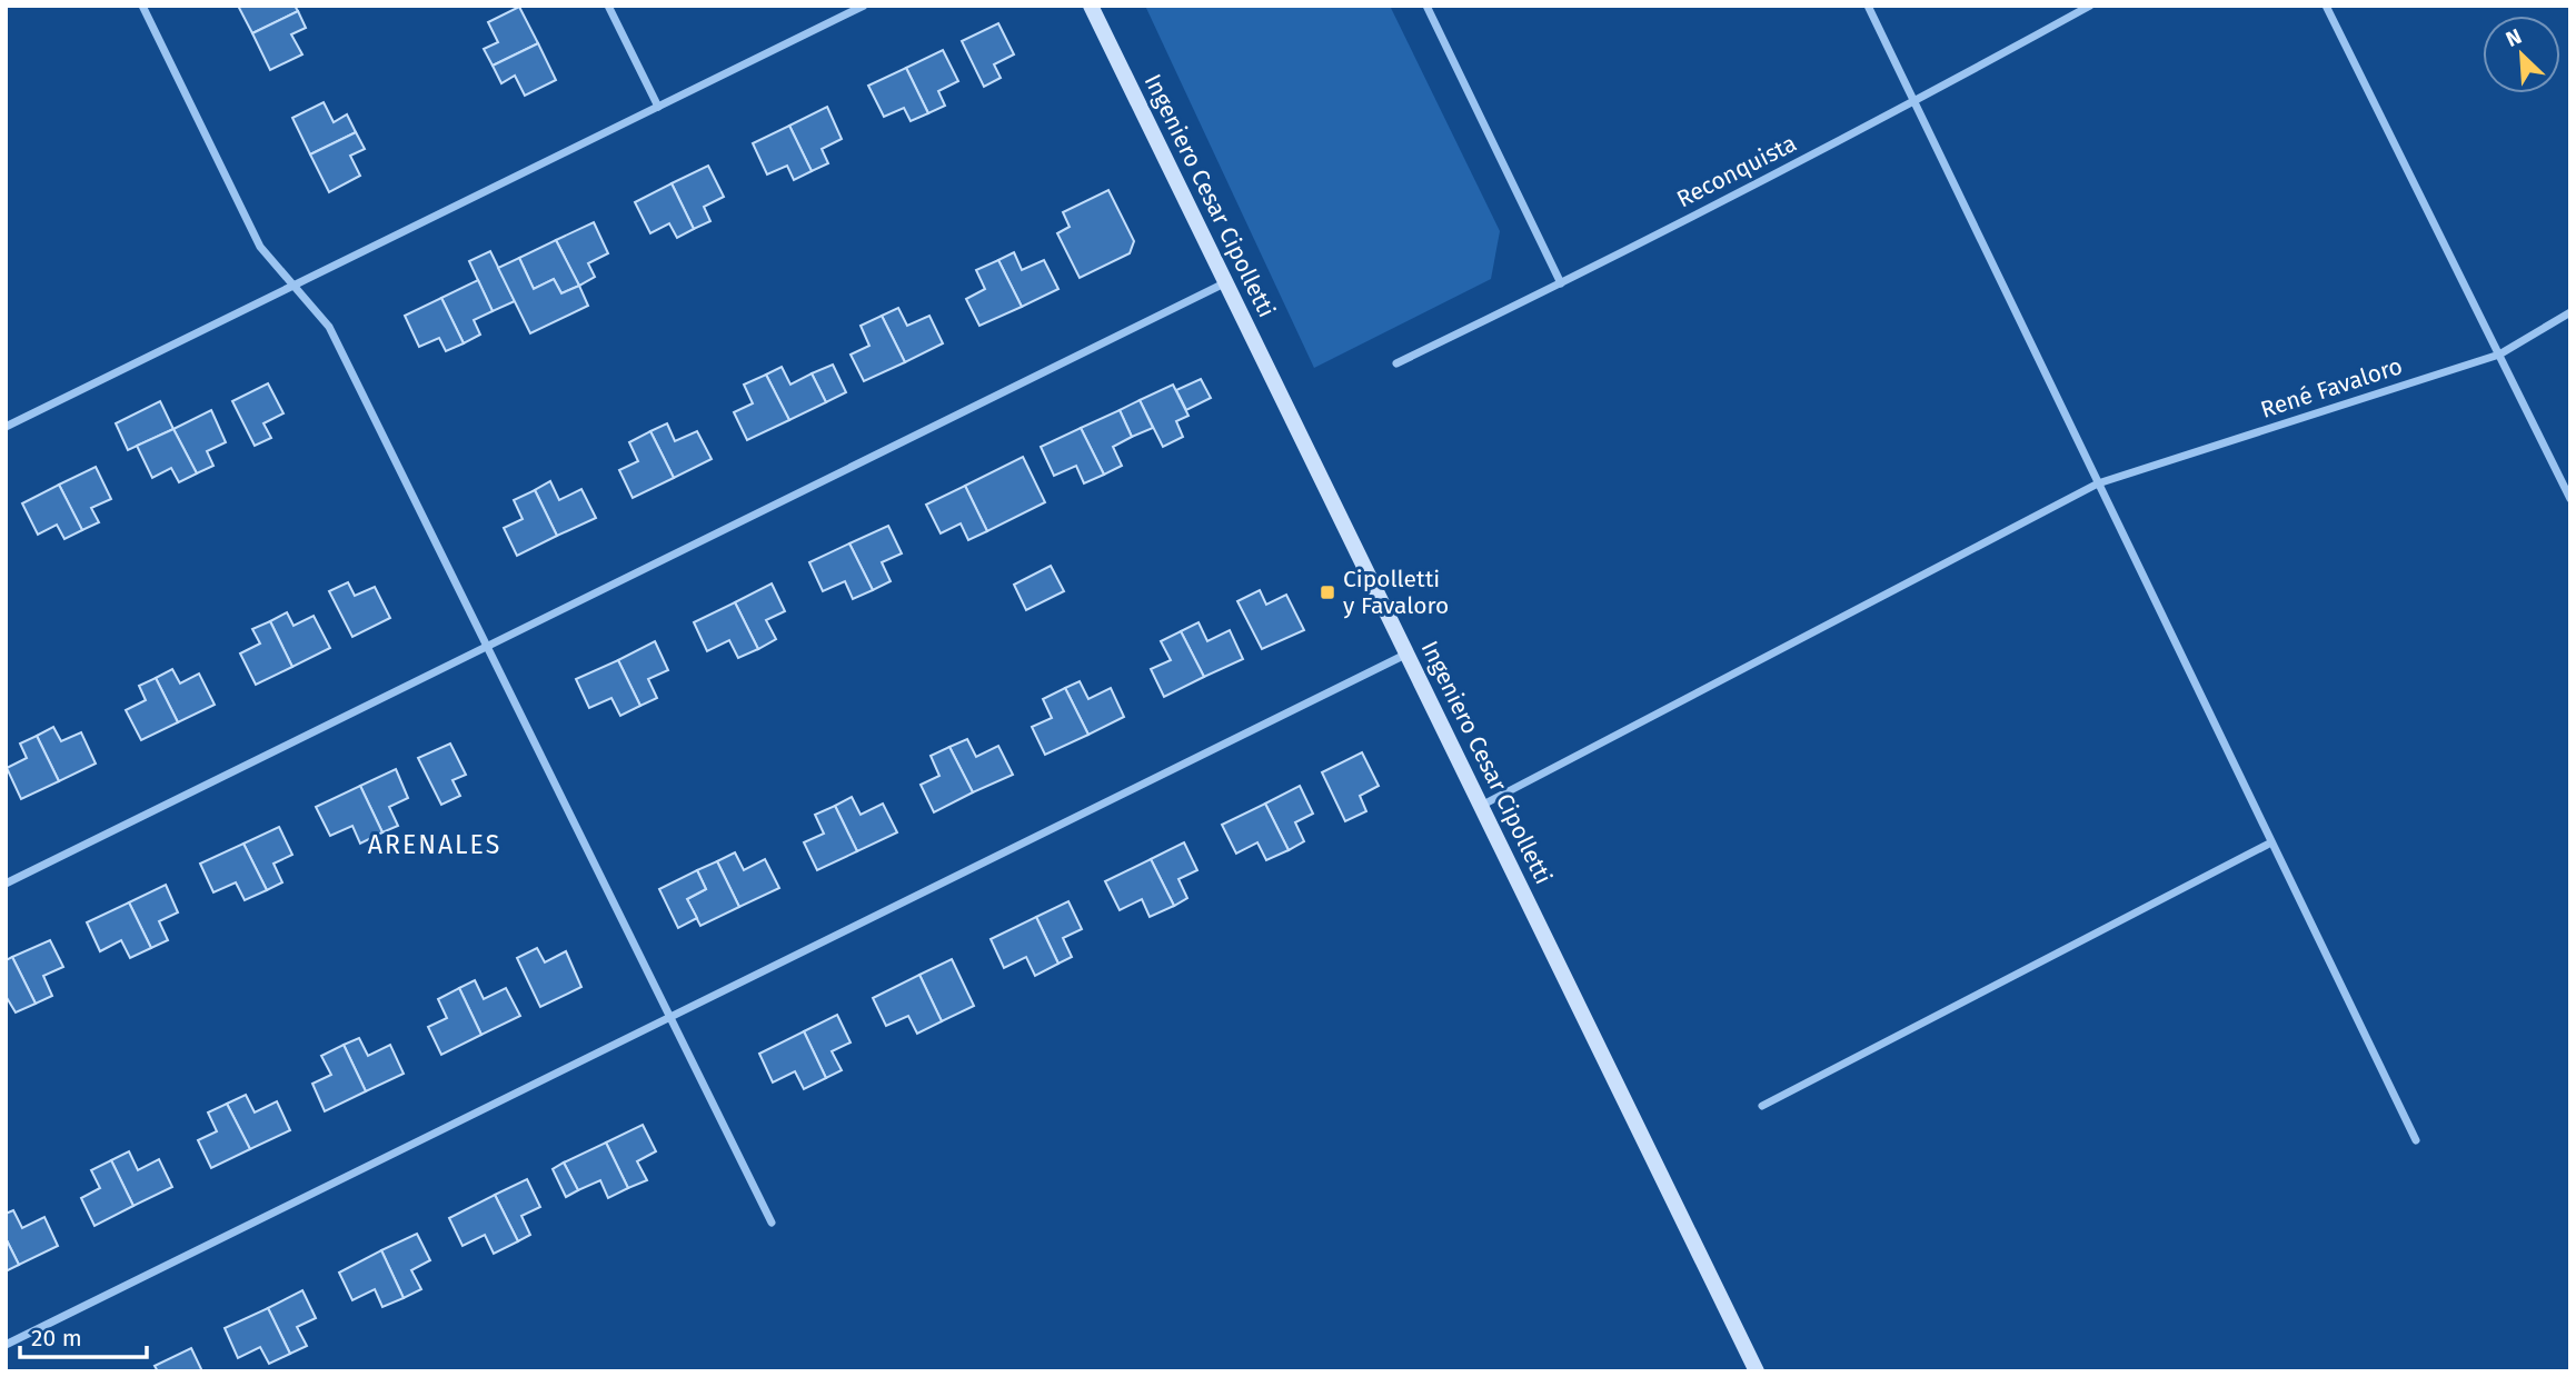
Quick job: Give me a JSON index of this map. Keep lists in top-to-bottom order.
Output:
{
  "streets": {
    "street": ["Reconquista", "Ingeniero Cesar Cipolletti", "René Favaloro"]
  },
  "crossings": [
    ["Ingeniero Cesar Cipolletti", "René Favaloro"]
  ],
  "districts": ["ARENALES"],
  "places": {
    "transit": ["Cipolletti y Favaloro"]
  },
  "scale_bar": "20 m",
  "north": "top left"
}
